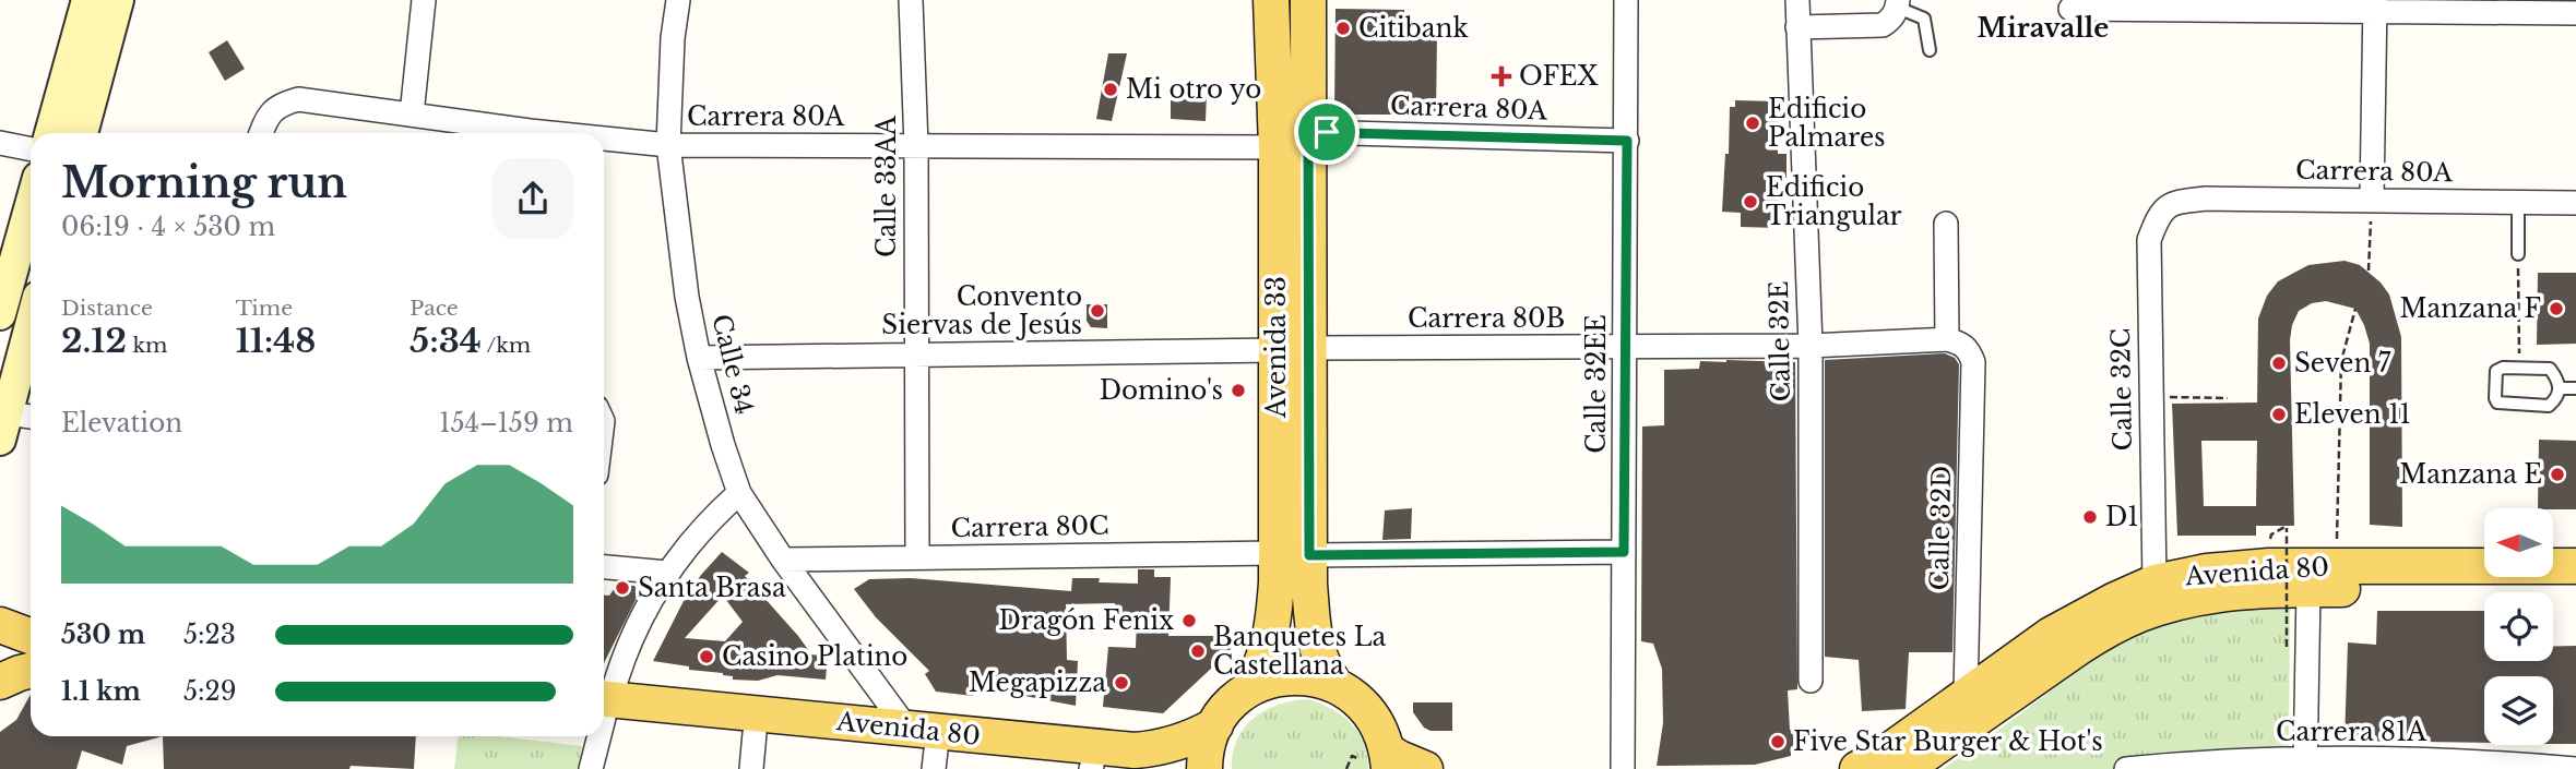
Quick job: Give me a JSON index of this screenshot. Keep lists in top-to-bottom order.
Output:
{
  "streets": {
    "main road": ["Avenida 33", "Avenida 80"],
    "street": [
      "Carrera 80A",
      "Calle 33AA",
      "Carrera 80B",
      "Calle 32E",
      "Calle 34",
      "Calle 32EE",
      "Calle 32C",
      "Carrera 80C",
      "Calle 32D",
      "Carrera 81A"
    ]
  },
  "crossings": [
    ["Carrera 80A", "Calle 33AA"],
    ["Carrera 80A", "Avenida 33"],
    ["Carrera 80A", "Calle 34"],
    ["Carrera 80A", "Calle 32EE"],
    ["Carrera 80A", "Calle 32C"],
    ["Calle 33AA", "Carrera 80B"],
    ["Calle 33AA", "Carrera 80C"],
    ["Carrera 80B", "Calle 32E"],
    ["Carrera 80B", "Avenida 33"],
    ["Carrera 80B", "Calle 34"],
    ["Carrera 80B", "Calle 32EE"],
    ["Carrera 80B", "Calle 32D"],
    ["Avenida 33", "Carrera 80C"],
    ["Calle 32EE", "Carrera 80C"],
    ["Calle 32C", "Avenida 80"],
    ["Calle 32D", "Avenida 80"]
  ],
  "districts": ["Miravalle"],
  "places": {
    "other": [
      "Citibank",
      "Mi otro yo",
      "Edificio Palmares",
      "Edificio Triangular",
      "Manzana F",
      "Convento Siervas de Jesús",
      "Seven 7",
      "Domino's",
      "Eleven 11",
      "Manzana E",
      "D1",
      "Santa Brasa",
      "Dragón Fenix",
      "Banquetes La Castellana",
      "Casino Platino",
      "Megapizza",
      "Five Star Burger & Hot's"
    ],
    "health": ["OFEX"]
  },
  "north": "left",
  "page": {
    "heading": ["Morning run", "06:19 · 4 × 530 m"],
    "stats": [
      ["Distance", "2.12 km"],
      ["Time", "11:48"],
      ["Pace", "5:34 /km"]
    ],
    "chart": ["Elevation", "154–159 m"],
    "list": [
      {
        "name": "530 m",
        "note": "5:23"
      },
      {
        "name": "1.1 km",
        "note": "5:29"
      }
    ]
  }
}
